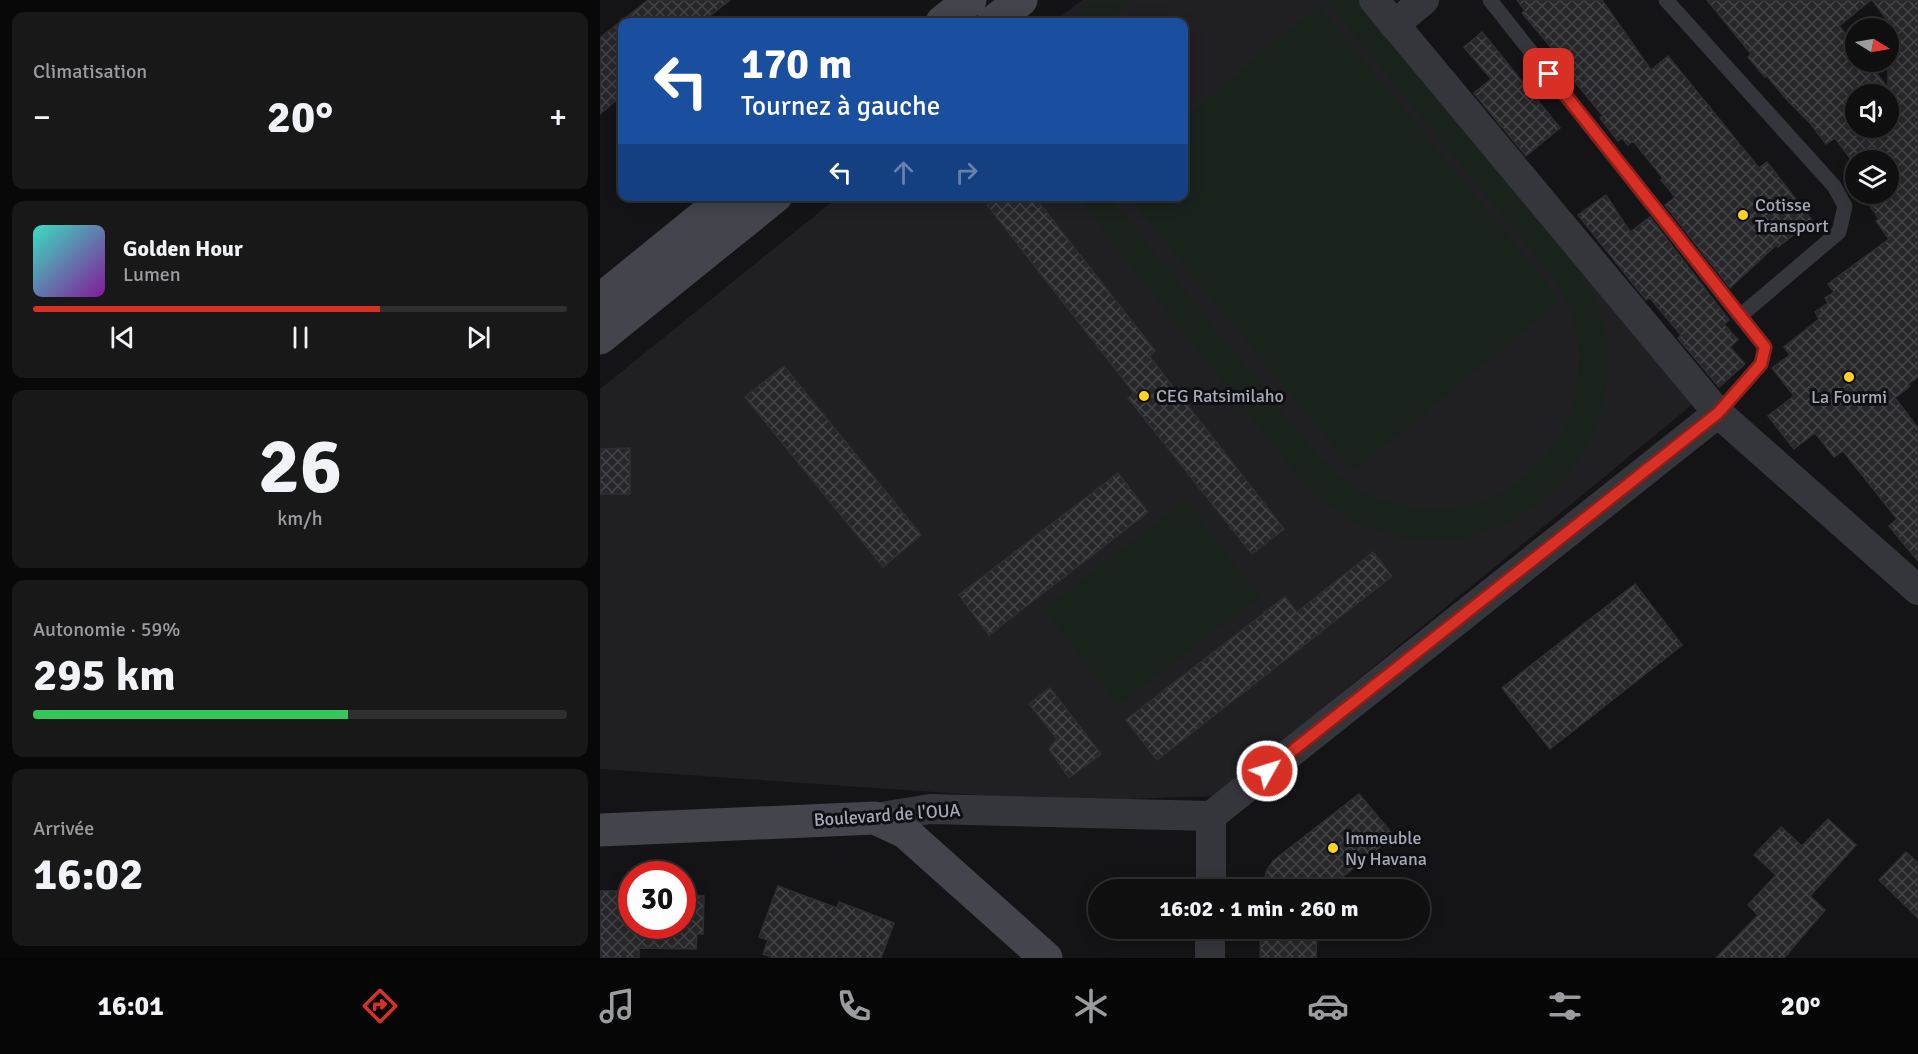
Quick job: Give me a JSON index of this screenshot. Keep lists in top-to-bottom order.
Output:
{
  "streets": {
    "main road": ["Boulevard de l'OUA"]
  },
  "places": [
    "Cotisse Transport",
    "La Fourmi",
    "CEG Ratsimilaho",
    "Immeuble Ny Havana"
  ],
  "north": "right",
  "page": {
    "tile": [
      "Climatisation",
      ["26", "km/h"],
      ["Autonomie · 59%", "295 km"],
      ["Arrivée", "16:02"]
    ],
    "turn": ["170 m", "Tournez à gauche"],
    "heat": ["−", "20°", "+"],
    "song": ["Golden Hour", "Lumen"],
    "limit": "30",
    "trip": "16:02 · 1 min · 260 m",
    "tabs": ["16:01", "20°"]
  }
}
